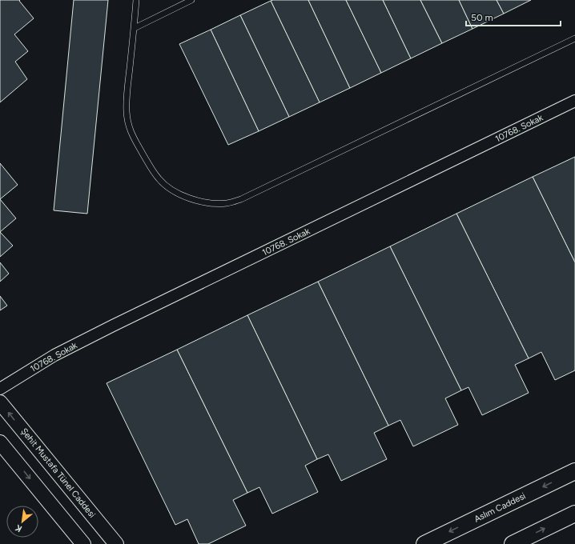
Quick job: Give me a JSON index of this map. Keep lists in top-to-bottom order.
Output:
{
  "streets": {
    "main road": ["Aslım Caddesi"],
    "street": ["10768. Sokak", "Şehit Mustafa Tünel Caddesi"]
  },
  "scale_bar": "50 m",
  "north": "bottom left"
}
